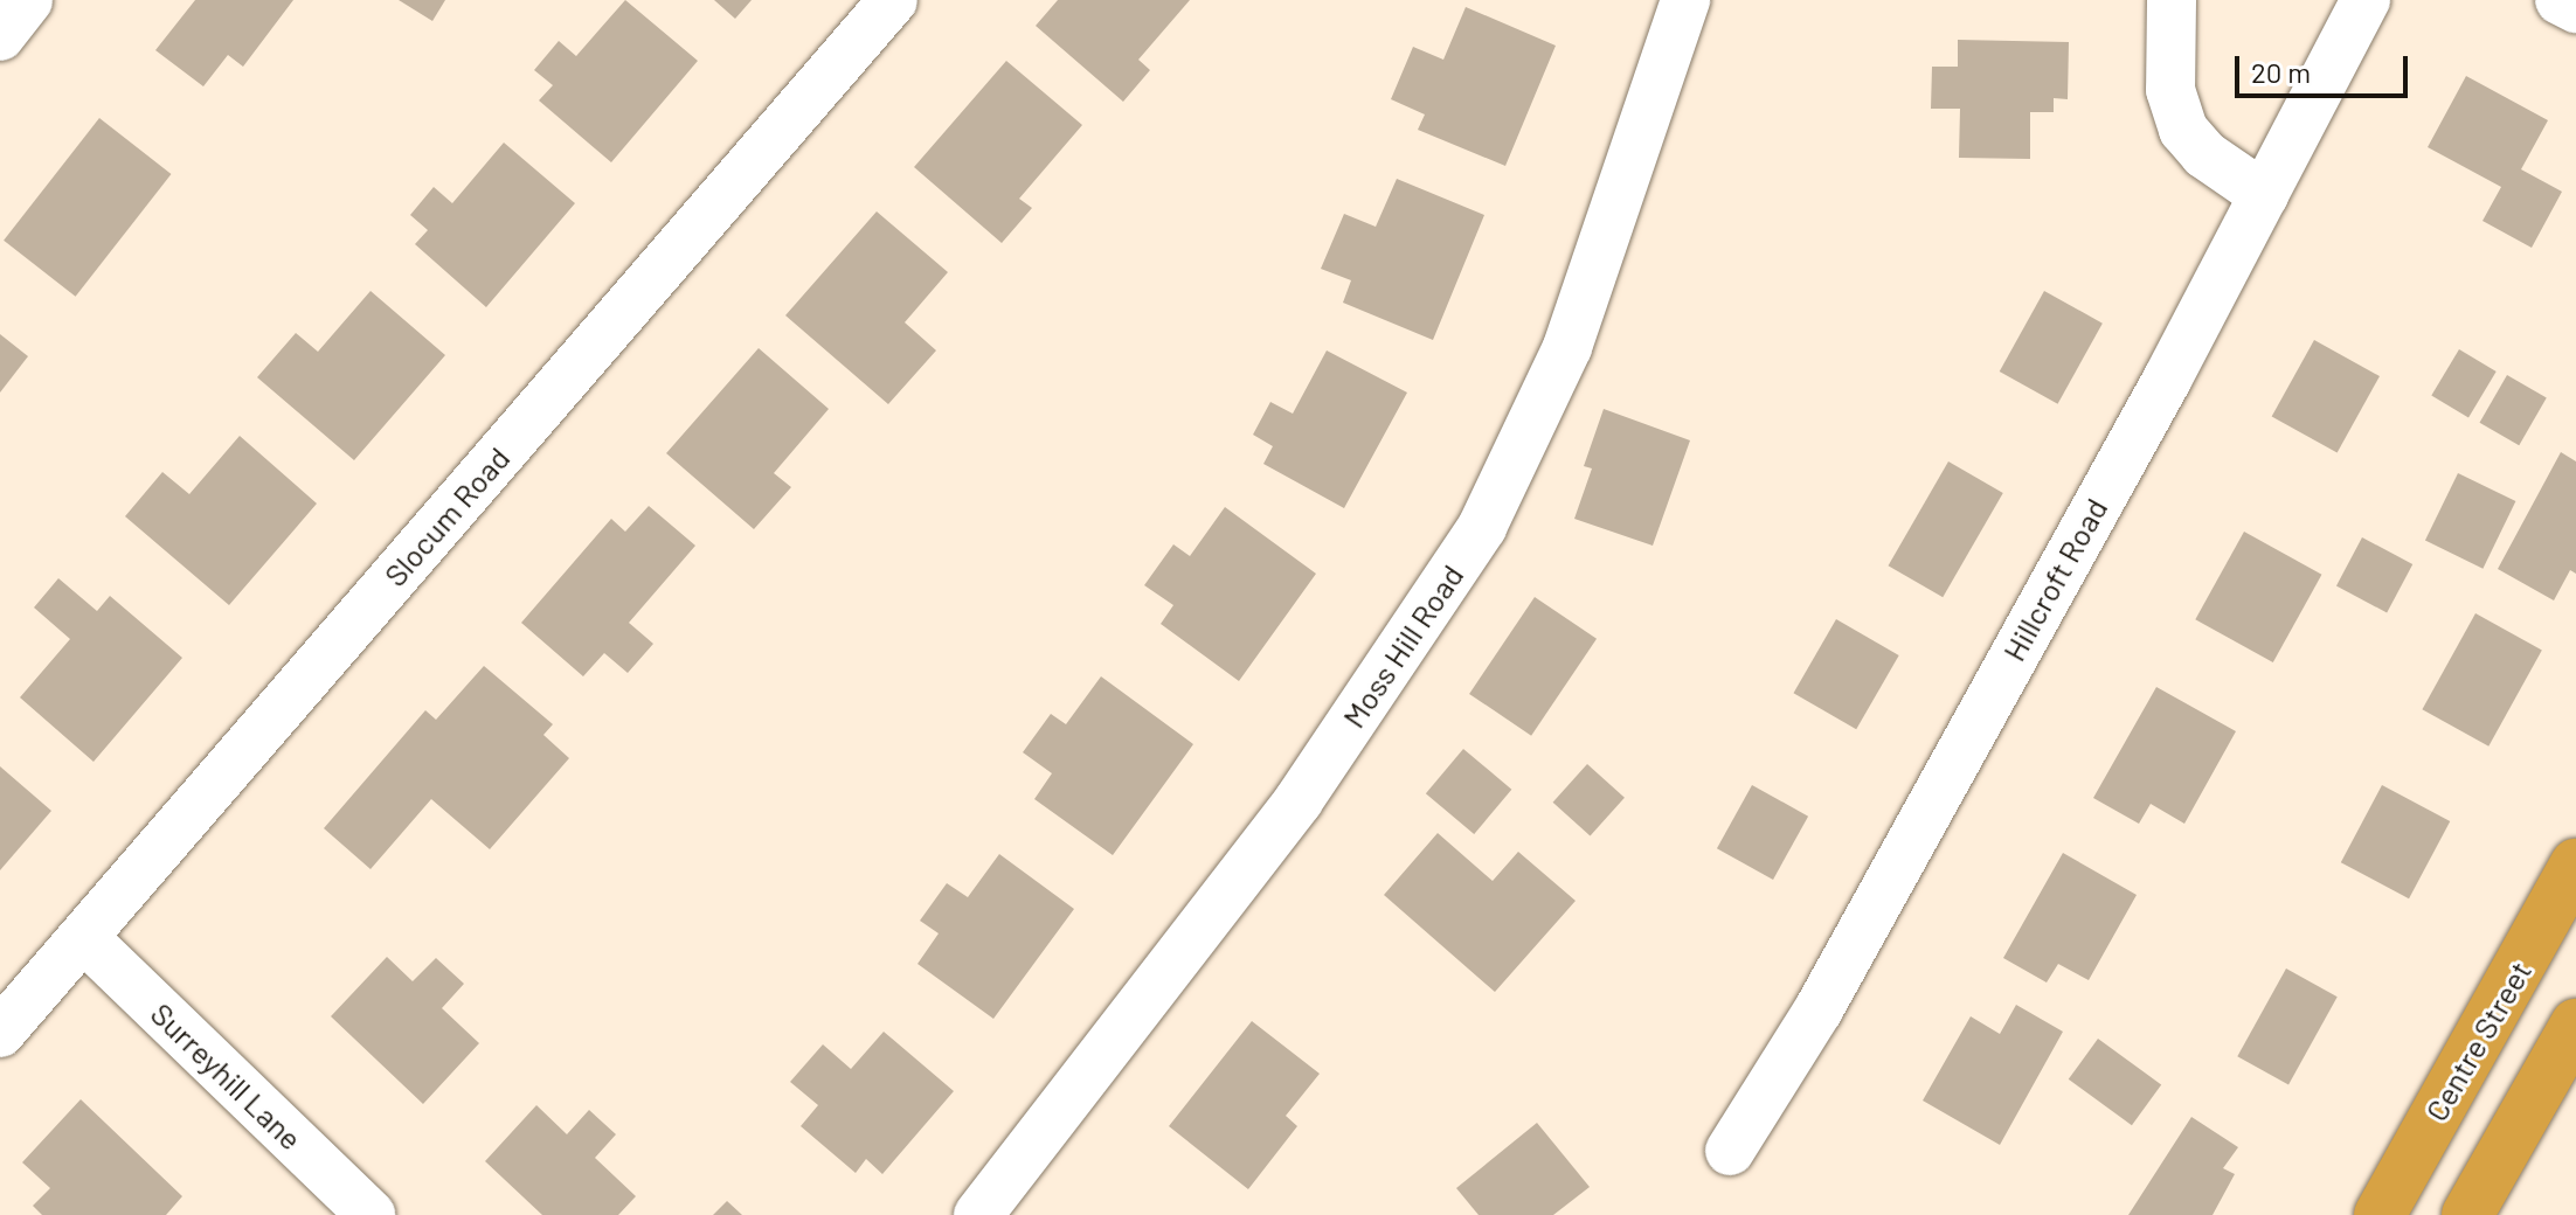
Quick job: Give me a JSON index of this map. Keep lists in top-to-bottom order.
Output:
{
  "streets": {
    "highway": ["Centre Street"],
    "street": [
      "Slocum Road",
      "Hillcroft Road",
      "Moss Hill Road",
      "Surreyhill Lane"
    ]
  },
  "crossings": [
    ["Slocum Road", "Surreyhill Lane"]
  ],
  "scale_bar": "20 m"
}
